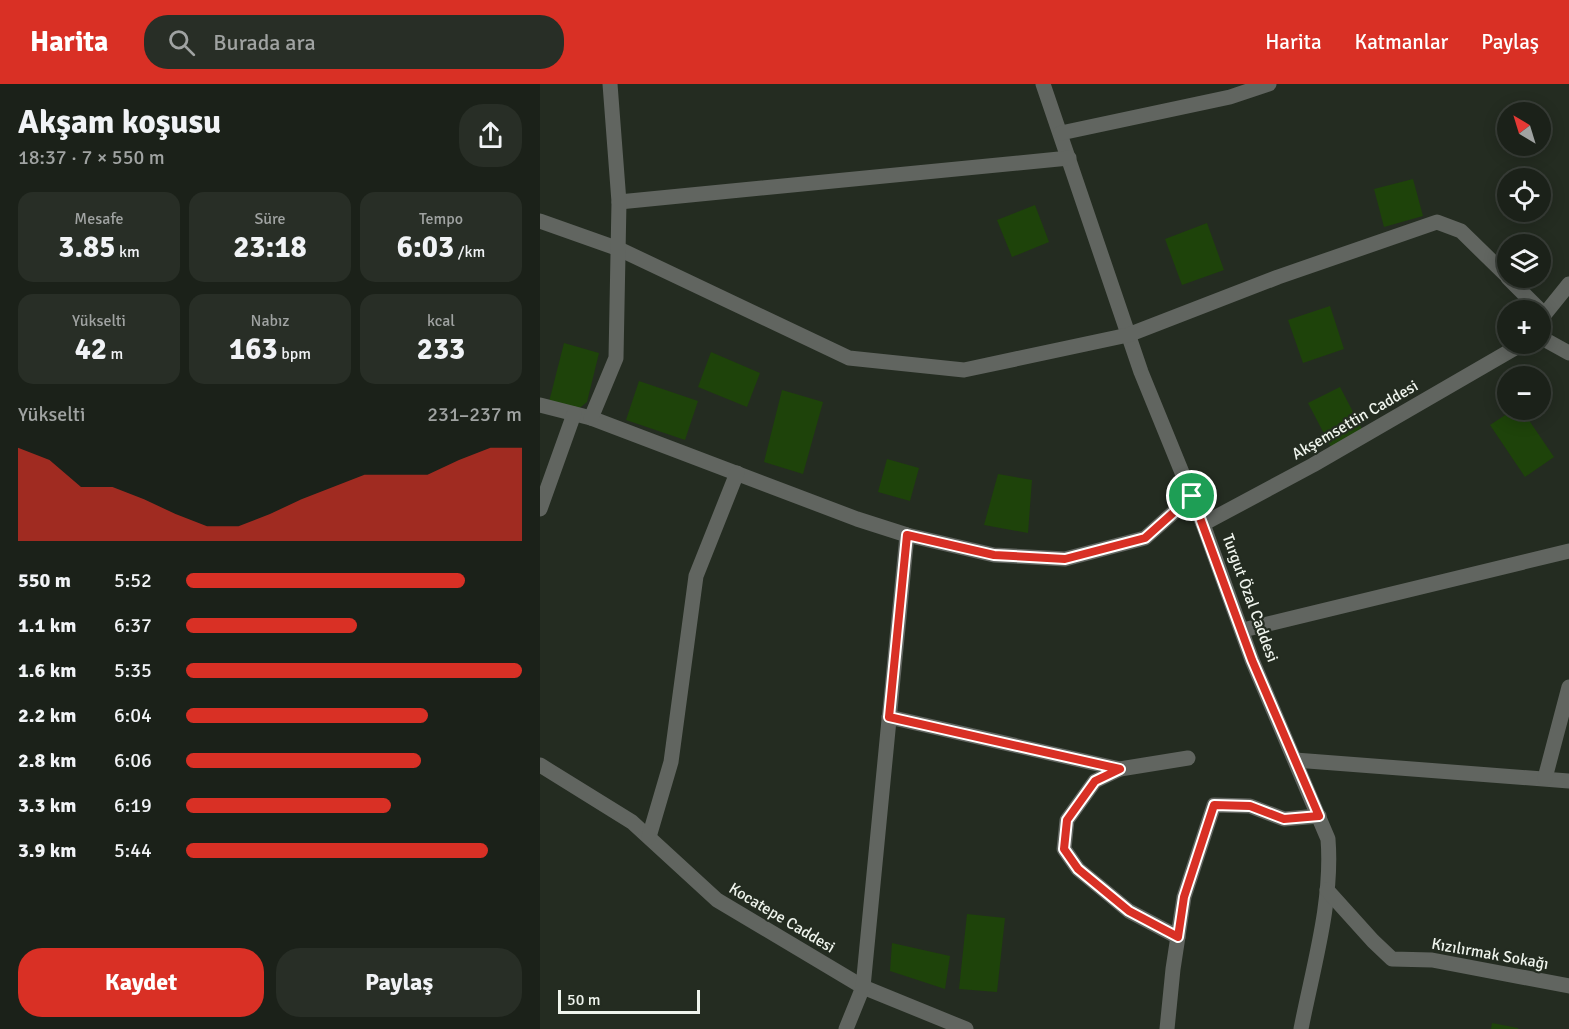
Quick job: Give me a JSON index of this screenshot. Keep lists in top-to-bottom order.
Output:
{
  "streets": {
    "street": [
      "Akşemsettin Caddesi",
      "Turgut Özal Caddesi",
      "Kocatepe Caddesi",
      "Kızılırmak Sokağı"
    ]
  },
  "crossings": [
    ["Akşemsettin Caddesi", "Turgut Özal Caddesi"],
    ["Turgut Özal Caddesi", "Kızılırmak Sokağı"]
  ],
  "scale_bar": "50 m",
  "north": "top left",
  "page": {
    "header": "Harita",
    "search": "Burada ara",
    "nav": ["Harita", "Katmanlar", "Paylaş"],
    "heading": ["Akşam koşusu", "18:37 · 7 × 550 m"],
    "map_buttons": ["+", "−"],
    "stats": [
      ["Mesafe", "3.85 km"],
      ["Süre", "23:18"],
      ["Tempo", "6:03 /km"],
      ["Yükselti", "42 m"],
      ["Nabız", "163 bpm"],
      ["kcal", "233"]
    ],
    "chart": ["Yükselti", "231–237 m"],
    "list": [
      {
        "name": "550 m",
        "note": "5:52"
      },
      {
        "name": "1.1 km",
        "note": "6:37"
      },
      {
        "name": "1.6 km",
        "note": "5:35"
      },
      {
        "name": "2.2 km",
        "note": "6:04"
      },
      {
        "name": "2.8 km",
        "note": "6:06"
      },
      {
        "name": "3.3 km",
        "note": "6:19"
      },
      {
        "name": "3.9 km",
        "note": "5:44"
      }
    ],
    "buttons": ["Kaydet", "Paylaş"],
    "scale": "50 m"
  }
}
